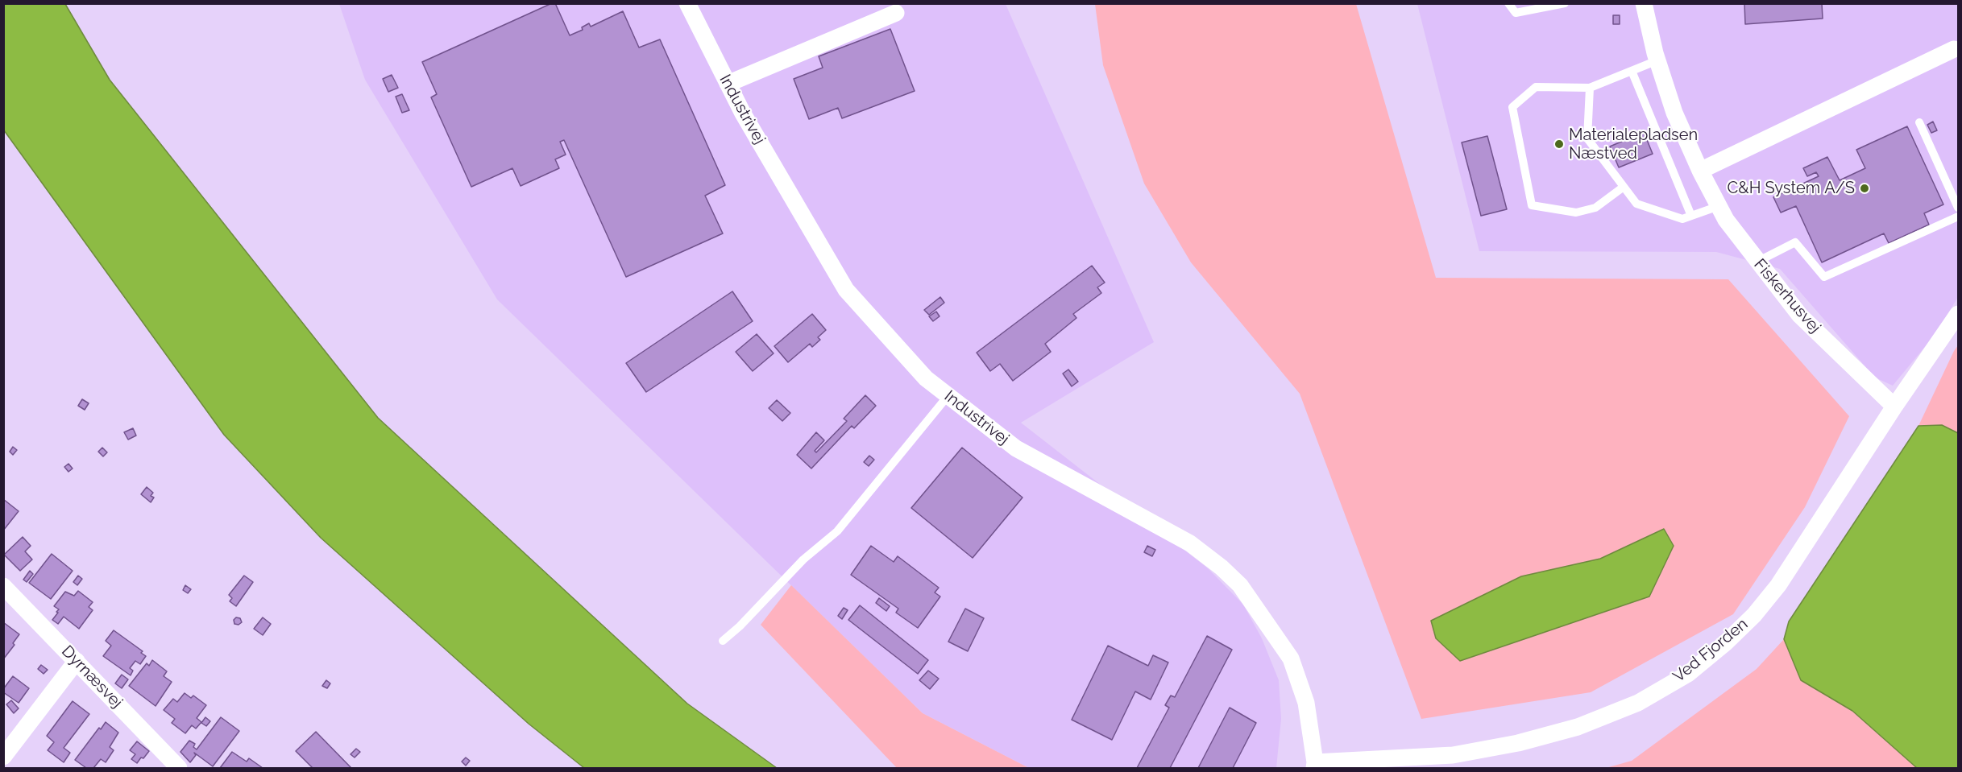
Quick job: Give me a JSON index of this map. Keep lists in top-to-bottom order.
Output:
{
  "streets": {
    "street": [
      "Industrivej",
      "Fiskerhusvej",
      "Ved Fjorden",
      "Dyrnæsvej"
    ]
  },
  "crossings": [
    ["Industrivej", "Ved Fjorden"],
    ["Fiskerhusvej", "Ved Fjorden"]
  ],
  "places": ["Materialepladsen Næstved", "C&H System A/S"]
}
